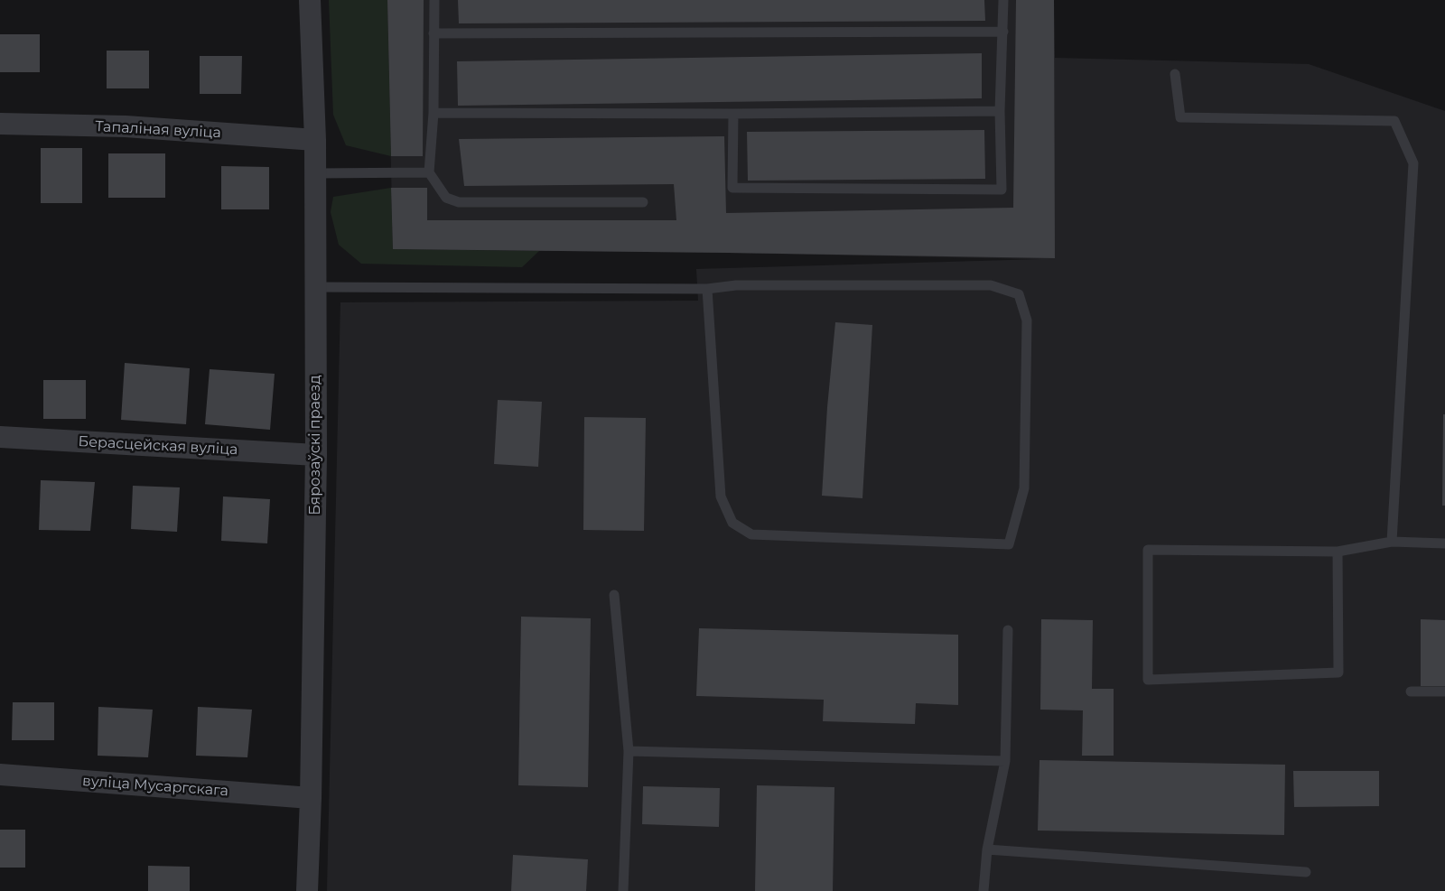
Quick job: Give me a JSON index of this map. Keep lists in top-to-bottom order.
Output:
{
  "streets": {
    "street": [
      "Тапаліная вуліца",
      "Бярозаўскі праезд",
      "Берасцейская вуліца",
      "вуліца Мусаргскага"
    ]
  },
  "crossings": [
    ["Тапаліная вуліца", "Бярозаўскі праезд"],
    ["Бярозаўскі праезд", "Берасцейская вуліца"],
    ["Бярозаўскі праезд", "вуліца Мусаргскага"]
  ]
}
